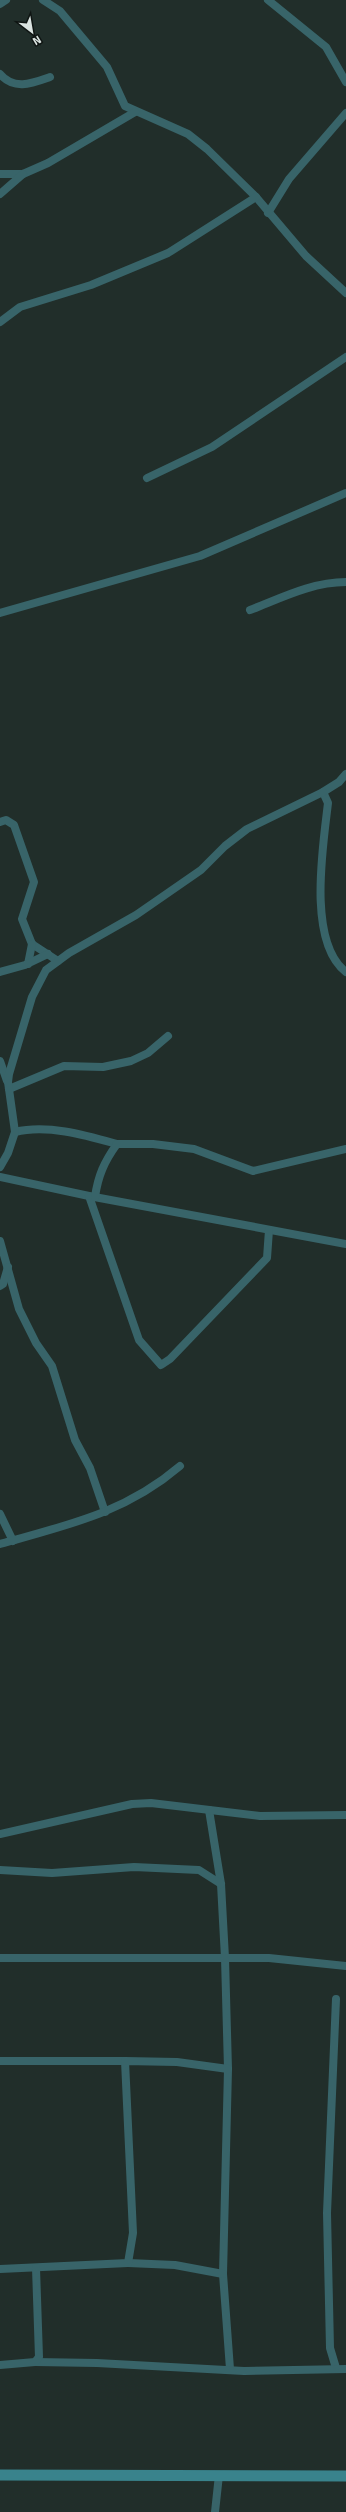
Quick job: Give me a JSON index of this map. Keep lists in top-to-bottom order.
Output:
{
  "north": "bottom right"
}
